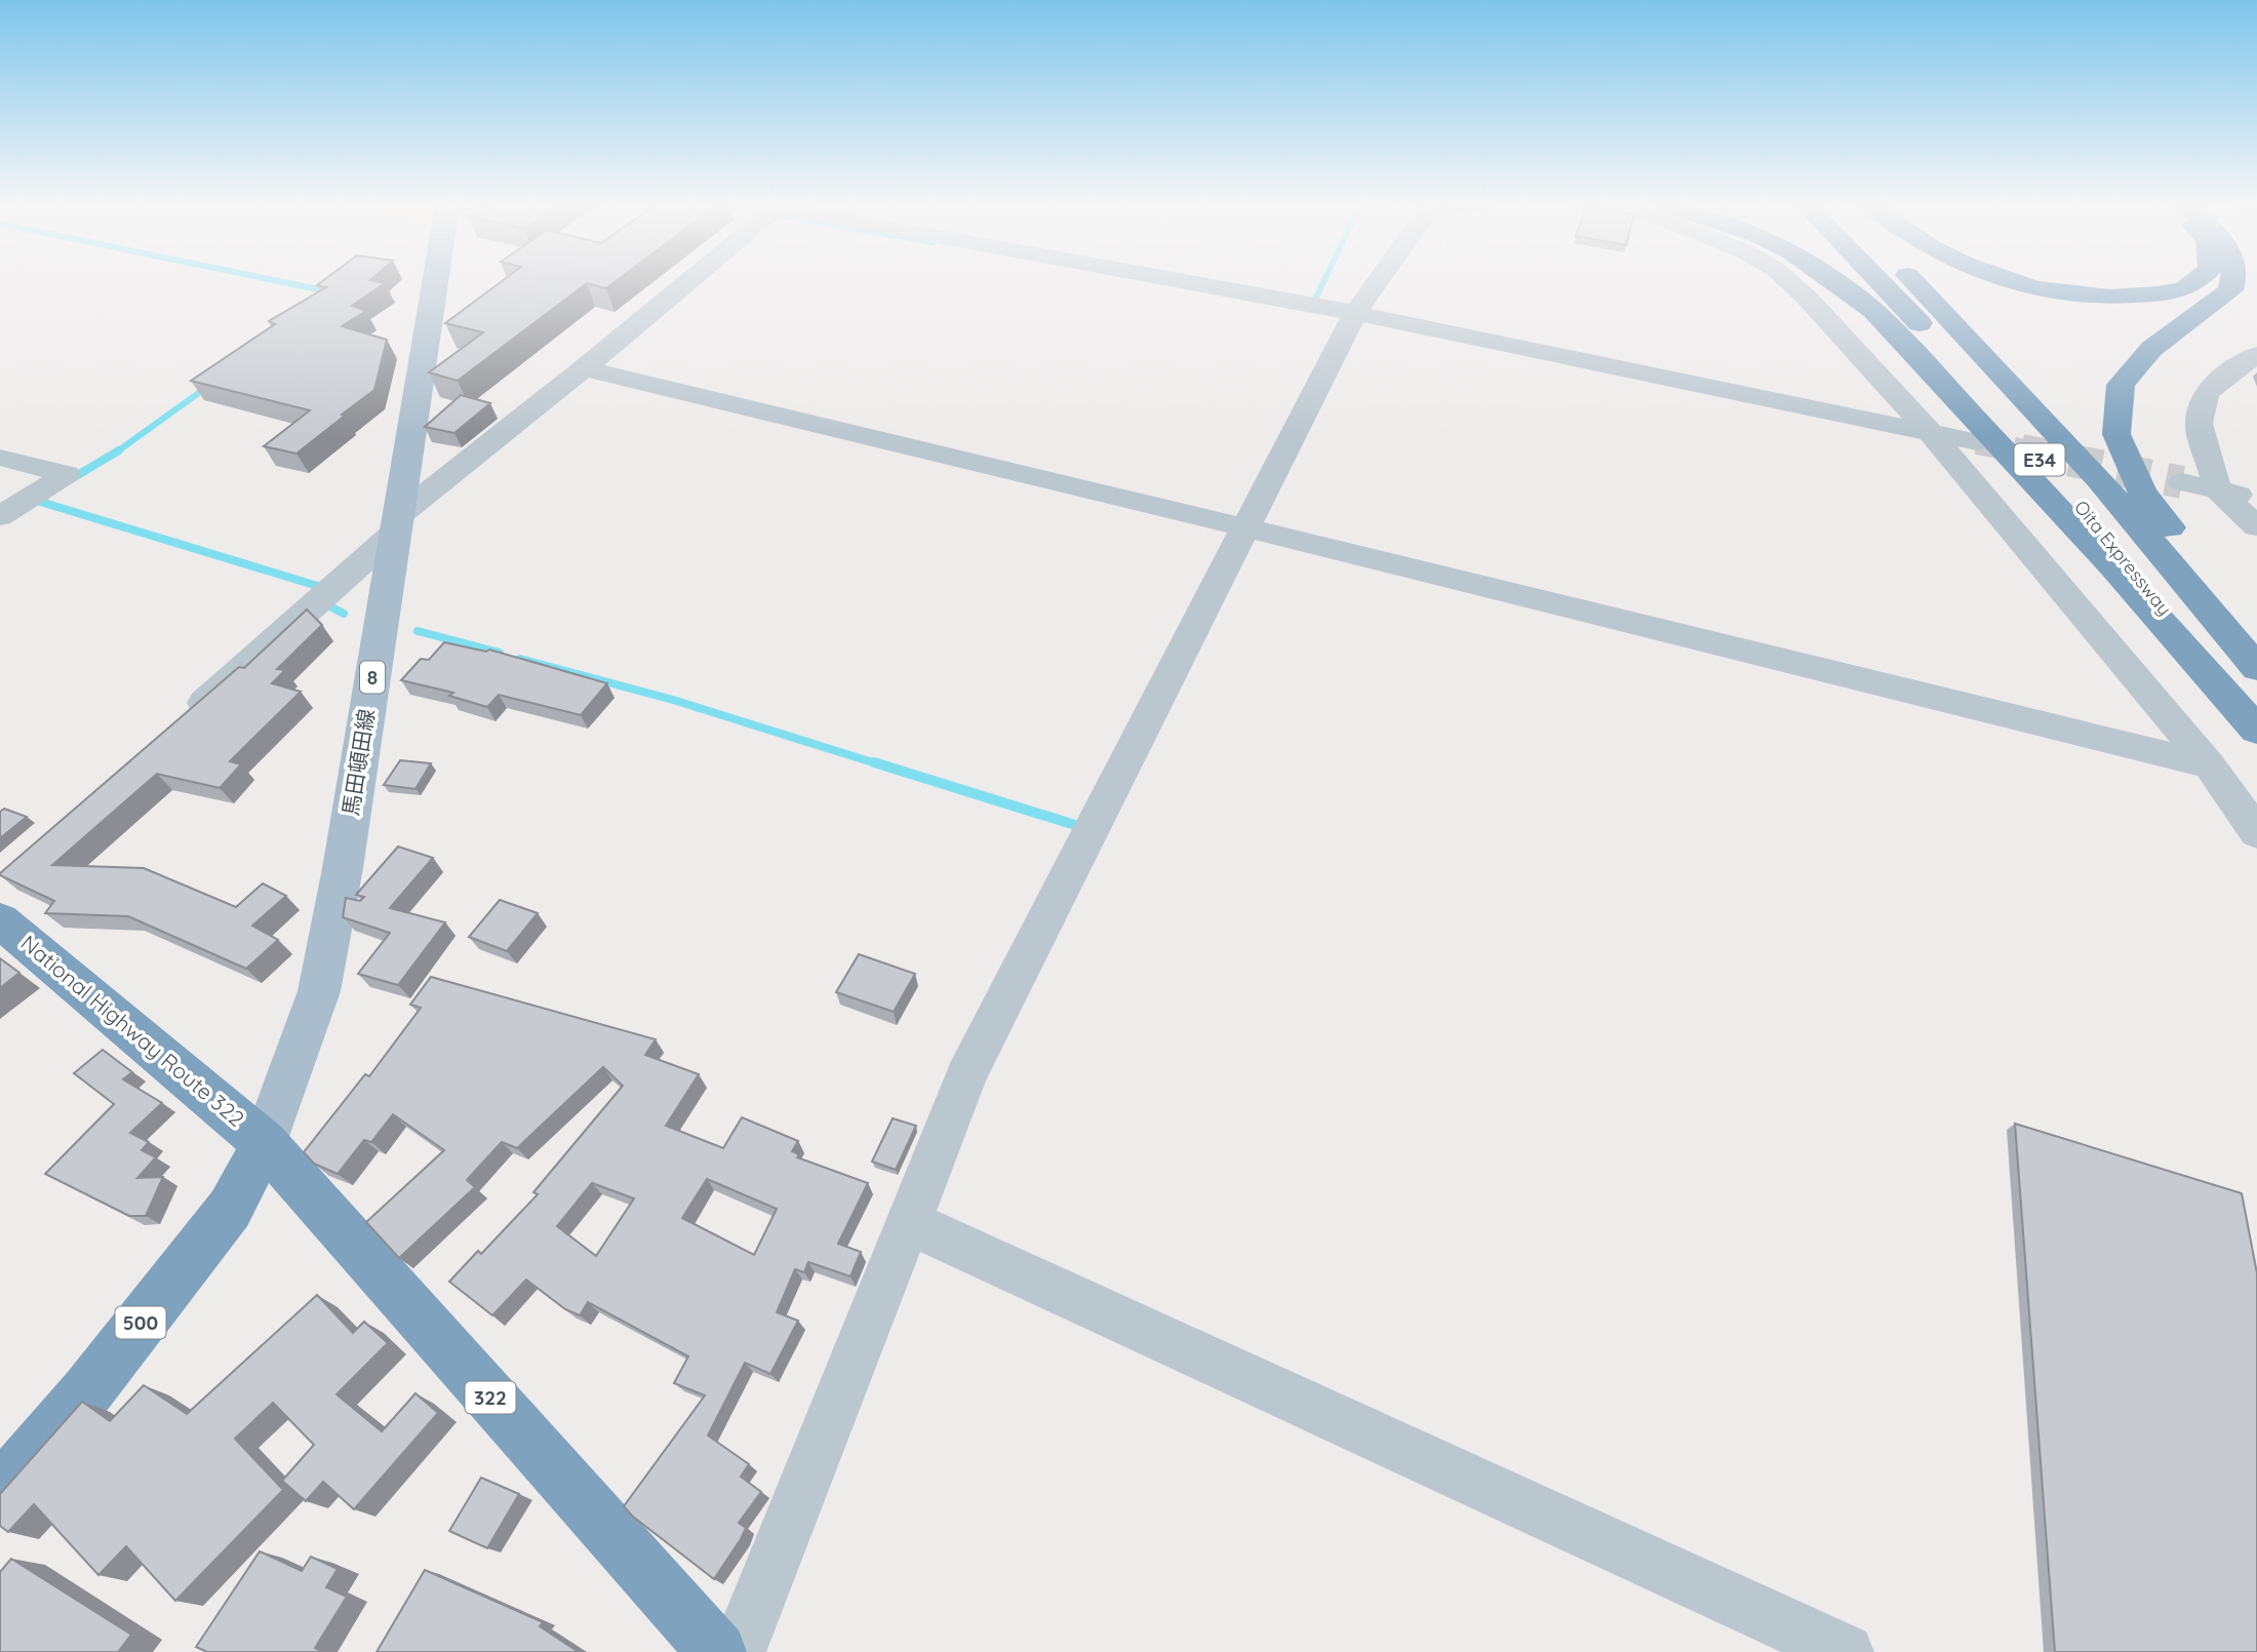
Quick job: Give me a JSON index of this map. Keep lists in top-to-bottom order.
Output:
{
  "streets": {
    "highway": [
      "E34",
      "Oita Expressway",
      "National Highway Route 322",
      "500",
      "322"
    ],
    "main road": ["8", "馬田頓田線"]
  },
  "crossings": [
    ["馬田頓田線", "National Highway Route 322"],
    ["馬田頓田線", "500"],
    ["馬田頓田線", "322"],
    ["National Highway Route 322", "500"],
    ["National Highway Route 322", "322"],
    ["500", "322"]
  ]
}
